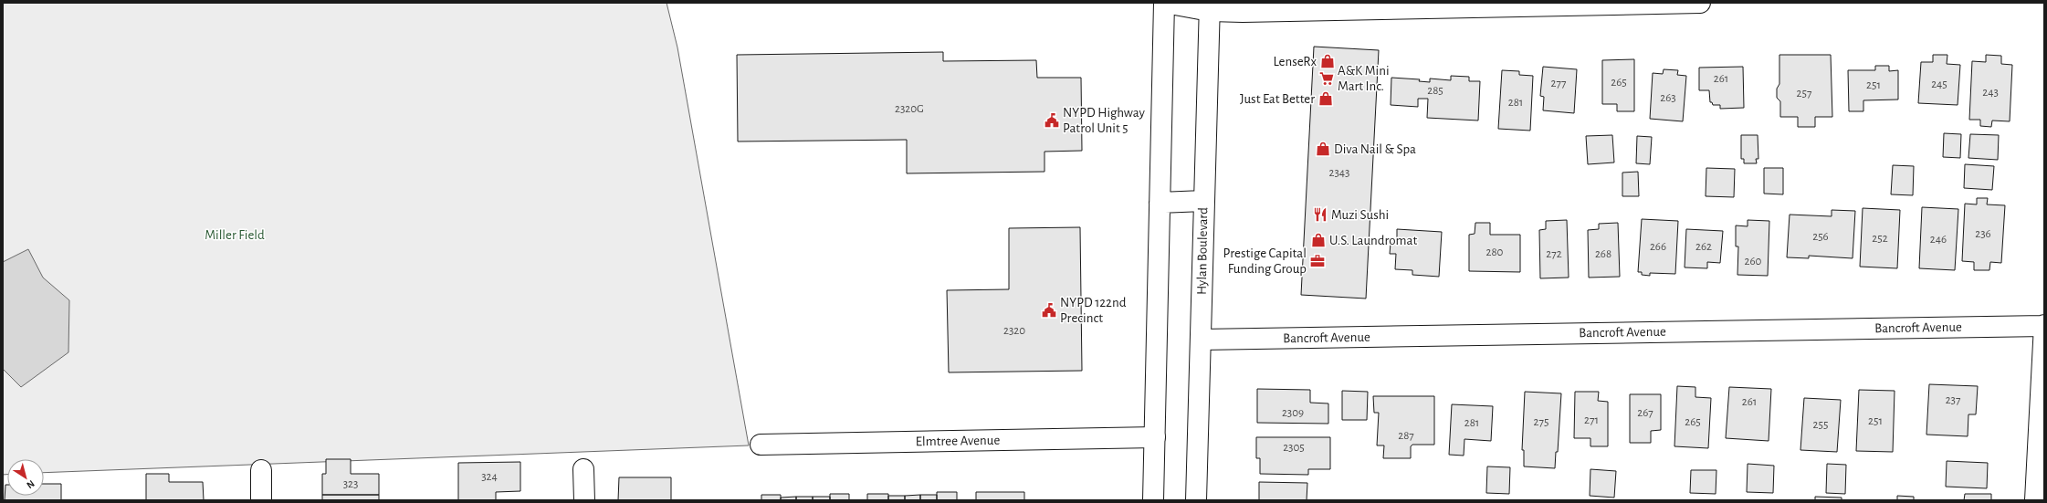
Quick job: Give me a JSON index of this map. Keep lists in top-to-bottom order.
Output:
{
  "streets": {
    "street": ["Hylan Boulevard", "Bancroft Avenue", "Elmtree Avenue"]
  },
  "crossings": [
    ["Hylan Boulevard", "Bancroft Avenue"]
  ],
  "parks": ["Miller Field"],
  "places": {
    "shop": [
      "LenseRx",
      "Just Eat Better",
      "Diva Nail & Spa",
      "U.S. Laundromat"
    ],
    "supermarket": ["A&K Mini Mart Inc."],
    "public building": ["NYPD Highway Patrol Unit 5", "NYPD 122nd Precinct"],
    "restaurant": ["Muzi Sushi"],
    "office": ["Prestige Capital Funding Group"]
  },
  "house_numbers": [
    "261",
    "265",
    "277",
    "245",
    "251",
    "285",
    "243",
    "257",
    "263",
    "281",
    "2320G",
    "2343",
    "236",
    "256",
    "252",
    "246",
    "266",
    "262",
    "280",
    "272",
    "268",
    "260",
    "2320",
    "237",
    "261",
    "2309",
    "267",
    "271",
    "251",
    "275",
    "265",
    "281",
    "255",
    "287",
    "2305",
    "324",
    "323"
  ],
  "north": "bottom right"
}
